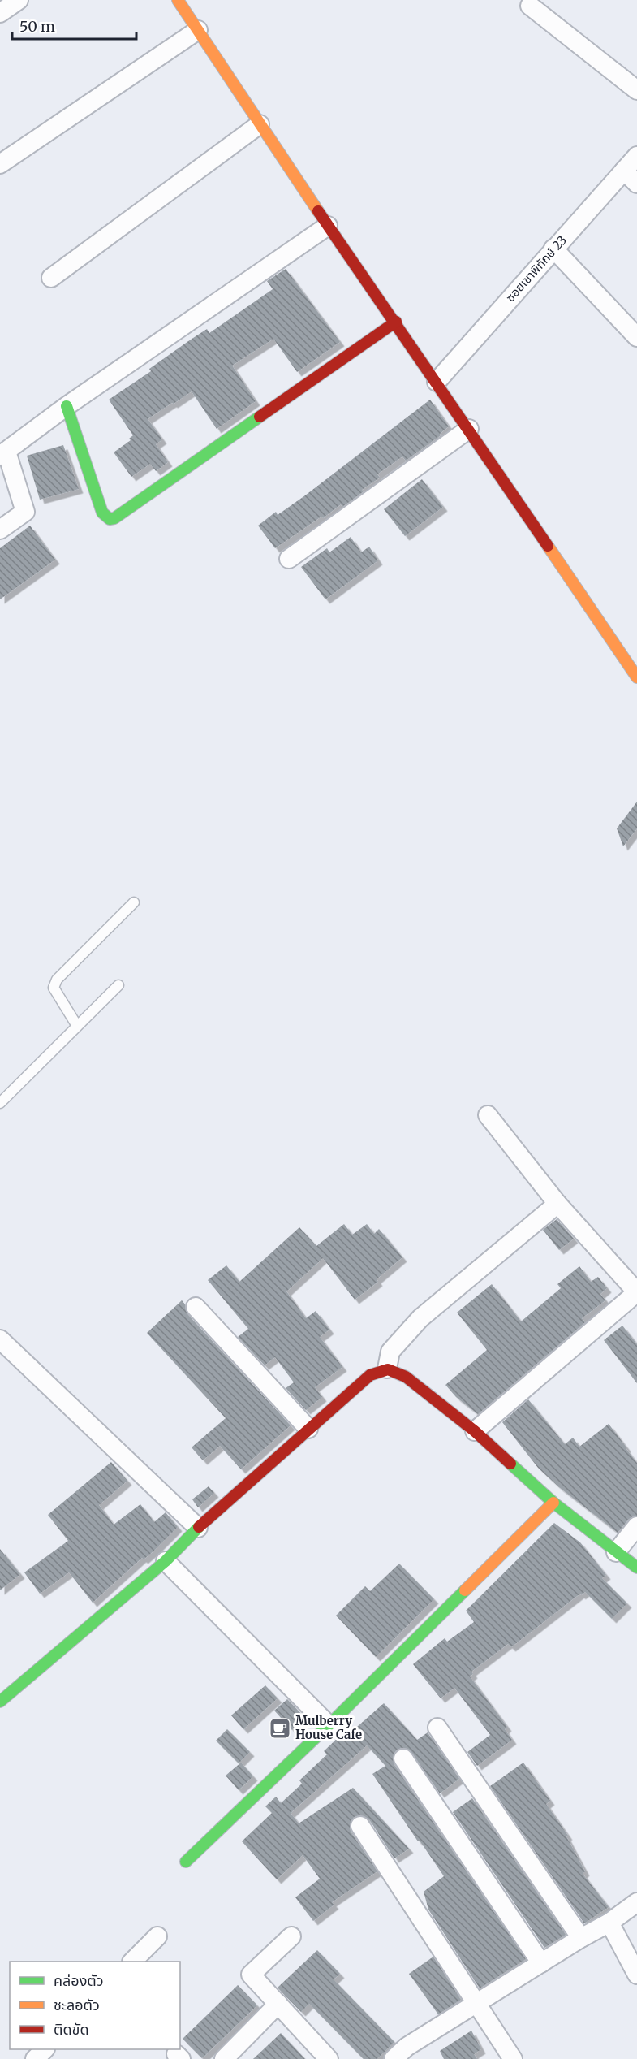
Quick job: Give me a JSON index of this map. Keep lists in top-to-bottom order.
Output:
{
  "streets": {
    "street": ["ซอยเขาพิทักษ์ 23"]
  },
  "places": {
    "cafe": ["Mulberry House Cafe"]
  },
  "legend": ["คล่องตัว", "ชะลอตัว", "ติดขัด"],
  "scale_bar": "50 m"
}
